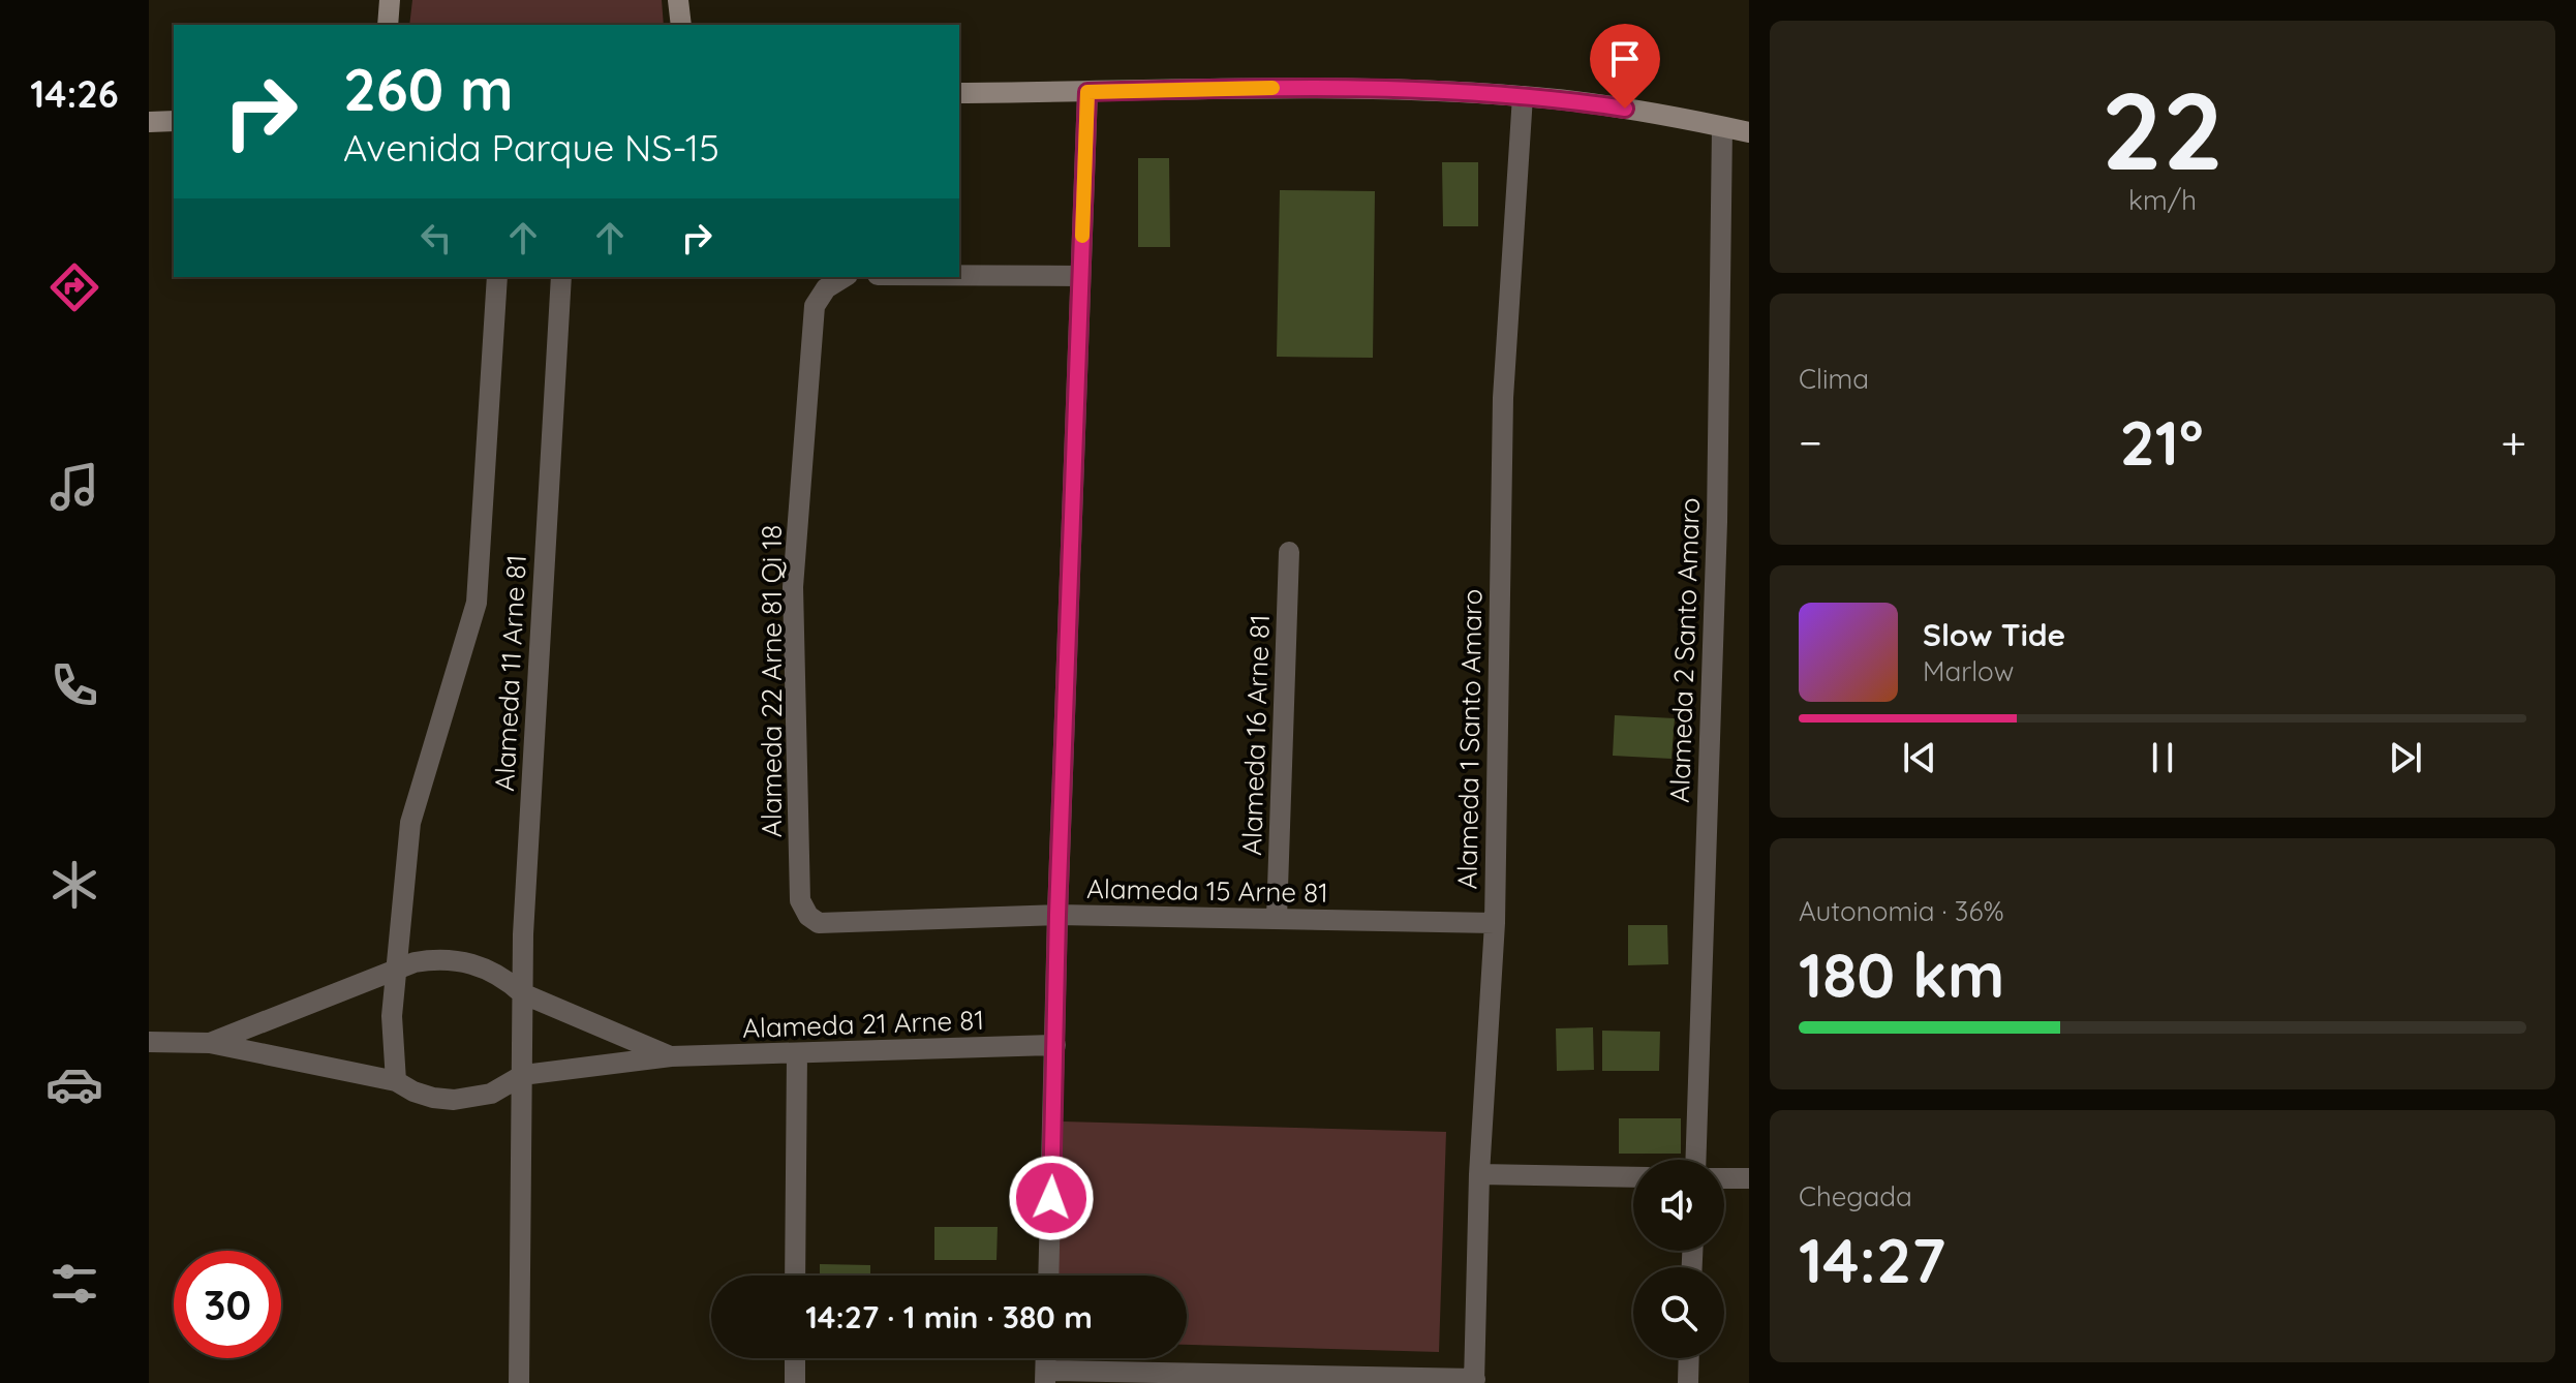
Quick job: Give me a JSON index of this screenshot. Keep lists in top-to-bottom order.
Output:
{
  "streets": {
    "street": [
      "Alameda 2 Santo Amaro",
      "Alameda 11 Arne 81",
      "Alameda 22 Arne 81 Qi 18",
      "Alameda 16 Arne 81",
      "Alameda 1 Santo Amaro",
      "Alameda 15 Arne 81",
      "Alameda 21 Arne 81"
    ]
  },
  "crossings": [
    ["Alameda 11 Arne 81", "Alameda 21 Arne 81"],
    ["Alameda 22 Arne 81 Qi 18", "Alameda 15 Arne 81"],
    ["Alameda 16 Arne 81", "Alameda 15 Arne 81"],
    ["Alameda 1 Santo Amaro", "Alameda 15 Arne 81"]
  ],
  "page": {
    "tabs": "14:26",
    "tile": [
      ["22", "km/h"],
      "Clima",
      ["Autonomia · 36%", "180 km"],
      ["Chegada", "14:27"]
    ],
    "turn": ["260 m", "Avenida Parque NS-15"],
    "heat": ["−", "21°", "+"],
    "song": ["Slow Tide", "Marlow"],
    "limit": "30",
    "trip": "14:27 · 1 min · 380 m"
  }
}
